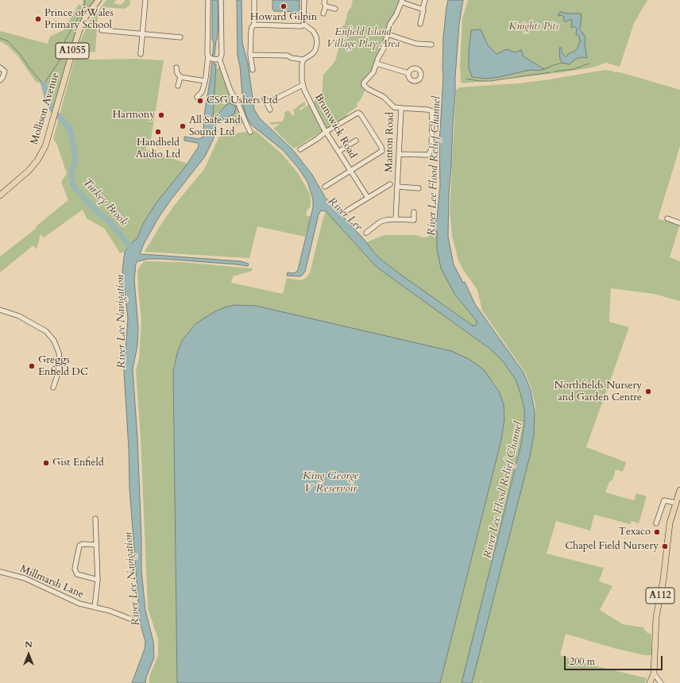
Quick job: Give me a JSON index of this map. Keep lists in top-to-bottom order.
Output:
{
  "streets": {
    "main road": ["A1055", "Mollison Avenue", "A112"],
    "street": ["Brunswick Road", "Manton Road", "Millmarsh Lane"]
  },
  "water": [
    "River Lee Flood Relief Channel",
    "Turkey Brook",
    "River Lee",
    "River Lee Navigation",
    "King George V Reservoir"
  ],
  "parks": ["Knights Pits", "Enfield Island Village Play Area"],
  "places": [
    "Howard Gilpin",
    "Prince of Wales Primary School",
    "CSG Ushers Ltd",
    "Harmony",
    "All Safe and Sound Ltd",
    "Handheld Audio Ltd",
    "Greggs Enfield DC",
    "Northfields Nursery and Garden Centre",
    "Gist Enfield",
    "Texaco",
    "Chapel Field Nursery"
  ],
  "scale_bar": "200 m",
  "north": "top"
}
